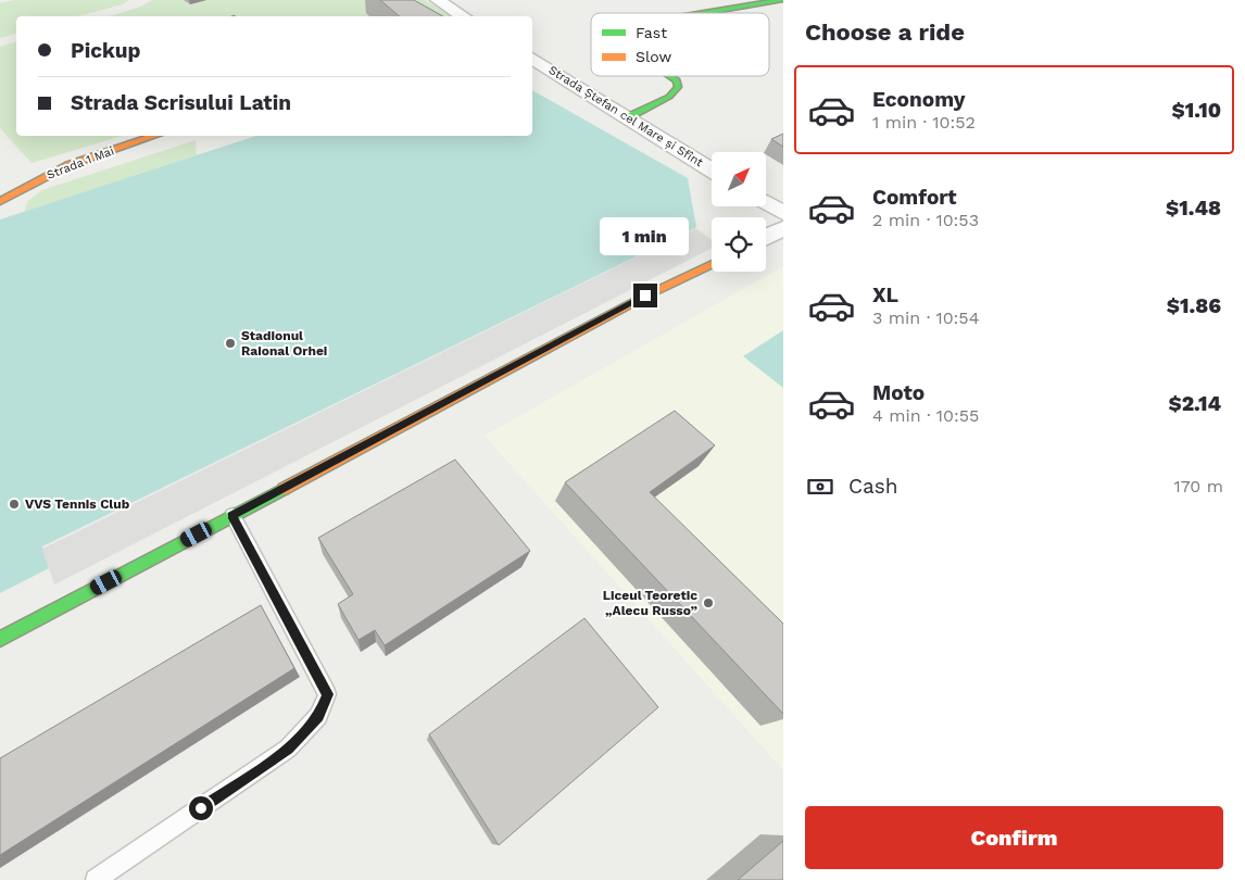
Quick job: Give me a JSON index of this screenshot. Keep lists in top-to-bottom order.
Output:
{
  "streets": {
    "street": ["Strada Ștefan cel Mare și Sfînt", "Strada 1 Mai"]
  },
  "places": ["Stadionul Raional Orhei", "VVS Tennis Club", "Liceul Teoretic „Alecu Russo”"],
  "legend": ["Fast", "Slow"],
  "north": "top right",
  "page": {
    "heading": "Choose a ride",
    "banner": ["Pickup", "Strada Scrisului Latin"],
    "list": [
      {
        "name": "Economy",
        "note": "1 min · 10:52",
        "value": "$1.10"
      },
      {
        "name": "Comfort",
        "note": "2 min · 10:53",
        "value": "$1.48"
      },
      {
        "name": "XL",
        "note": "3 min · 10:54",
        "value": "$1.86"
      },
      {
        "name": "Moto",
        "note": "4 min · 10:55",
        "value": "$2.14"
      }
    ],
    "bubble": "1 min",
    "pay": ["Cash", "170 m"],
    "buttons": "Confirm"
  }
}
